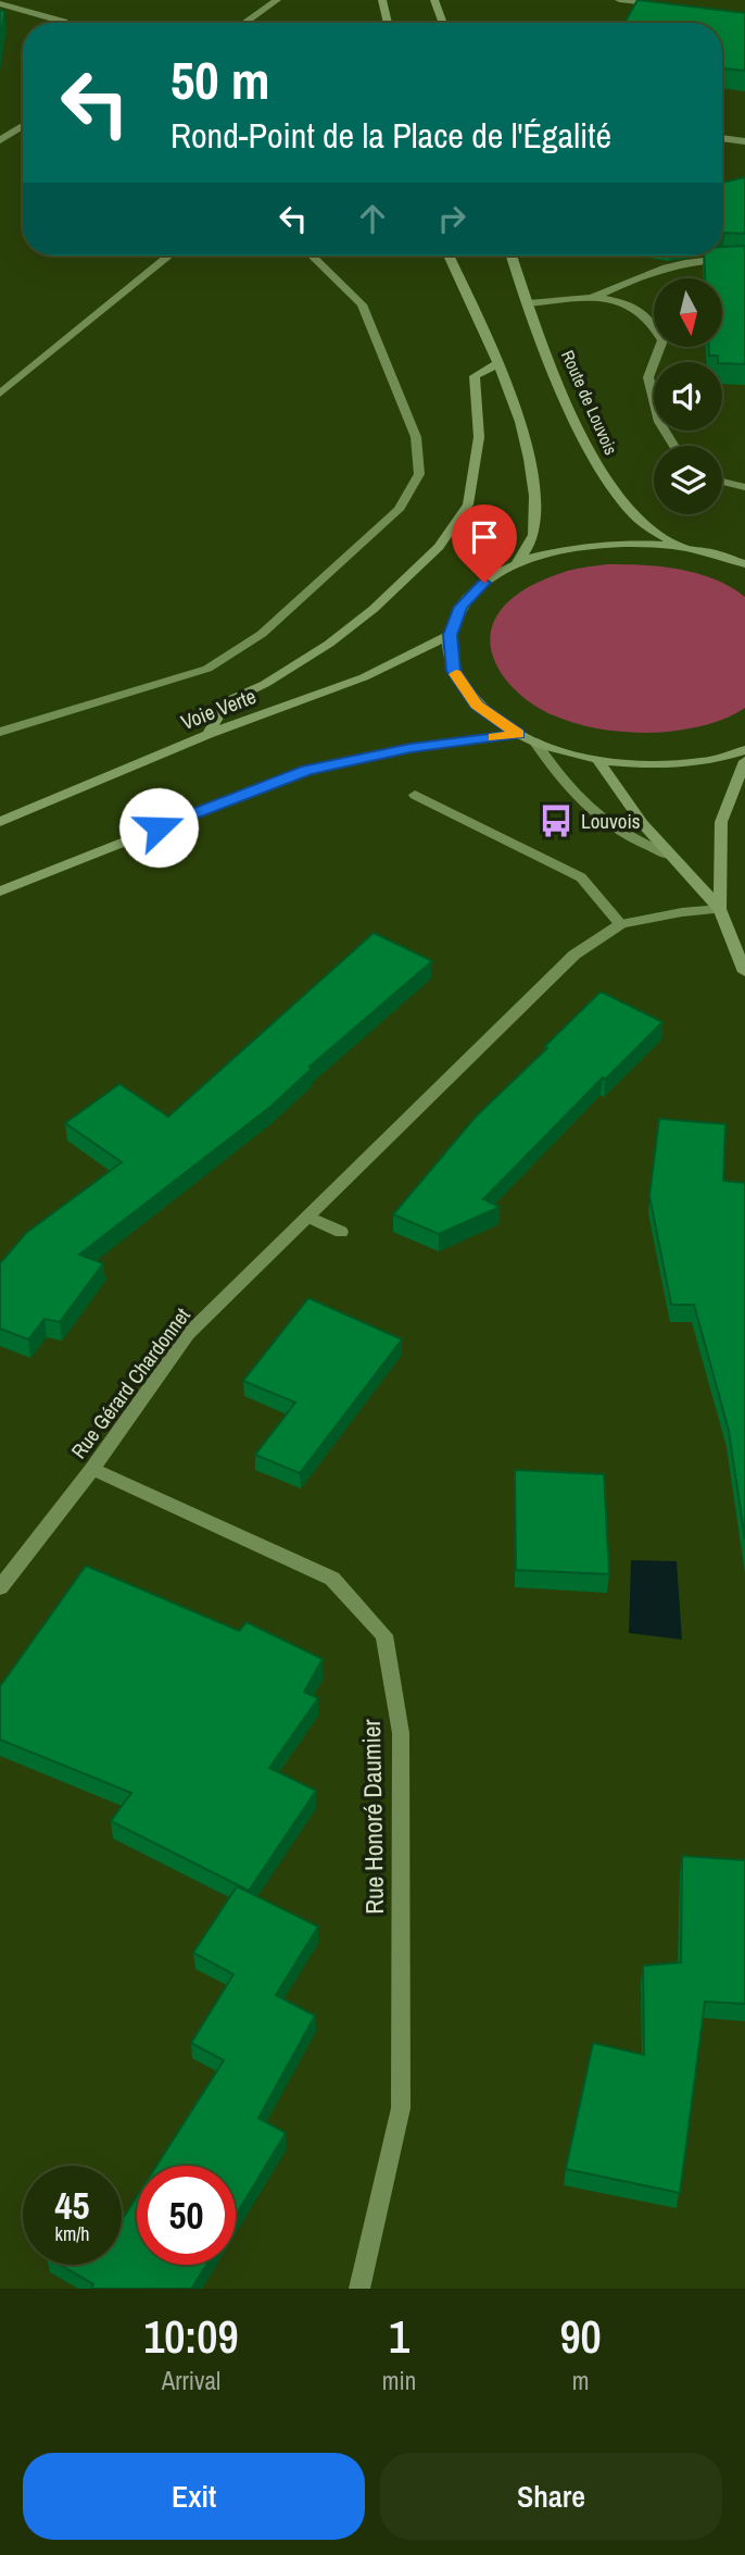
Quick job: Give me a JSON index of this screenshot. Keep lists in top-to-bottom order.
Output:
{
  "streets": {
    "main road": ["Route de Louvois", "Voie Verte"],
    "street": ["Rue Gérard Chardonnet", "Rue Honoré Daumier"]
  },
  "crossings": [
    ["Rue Gérard Chardonnet", "Rue Honoré Daumier"]
  ],
  "places": {
    "bus stop": ["Louvois"]
  },
  "north": "bottom",
  "page": {
    "turn": ["50 m", "Rond-Point de la Place de l'Égalité"],
    "speed": "45 km/h",
    "limit": "50",
    "eta": [
      "10:09",
      "Arrival",
      "1",
      "min",
      "90",
      "m"
    ],
    "buttons": ["Exit", "Share"]
  }
}
